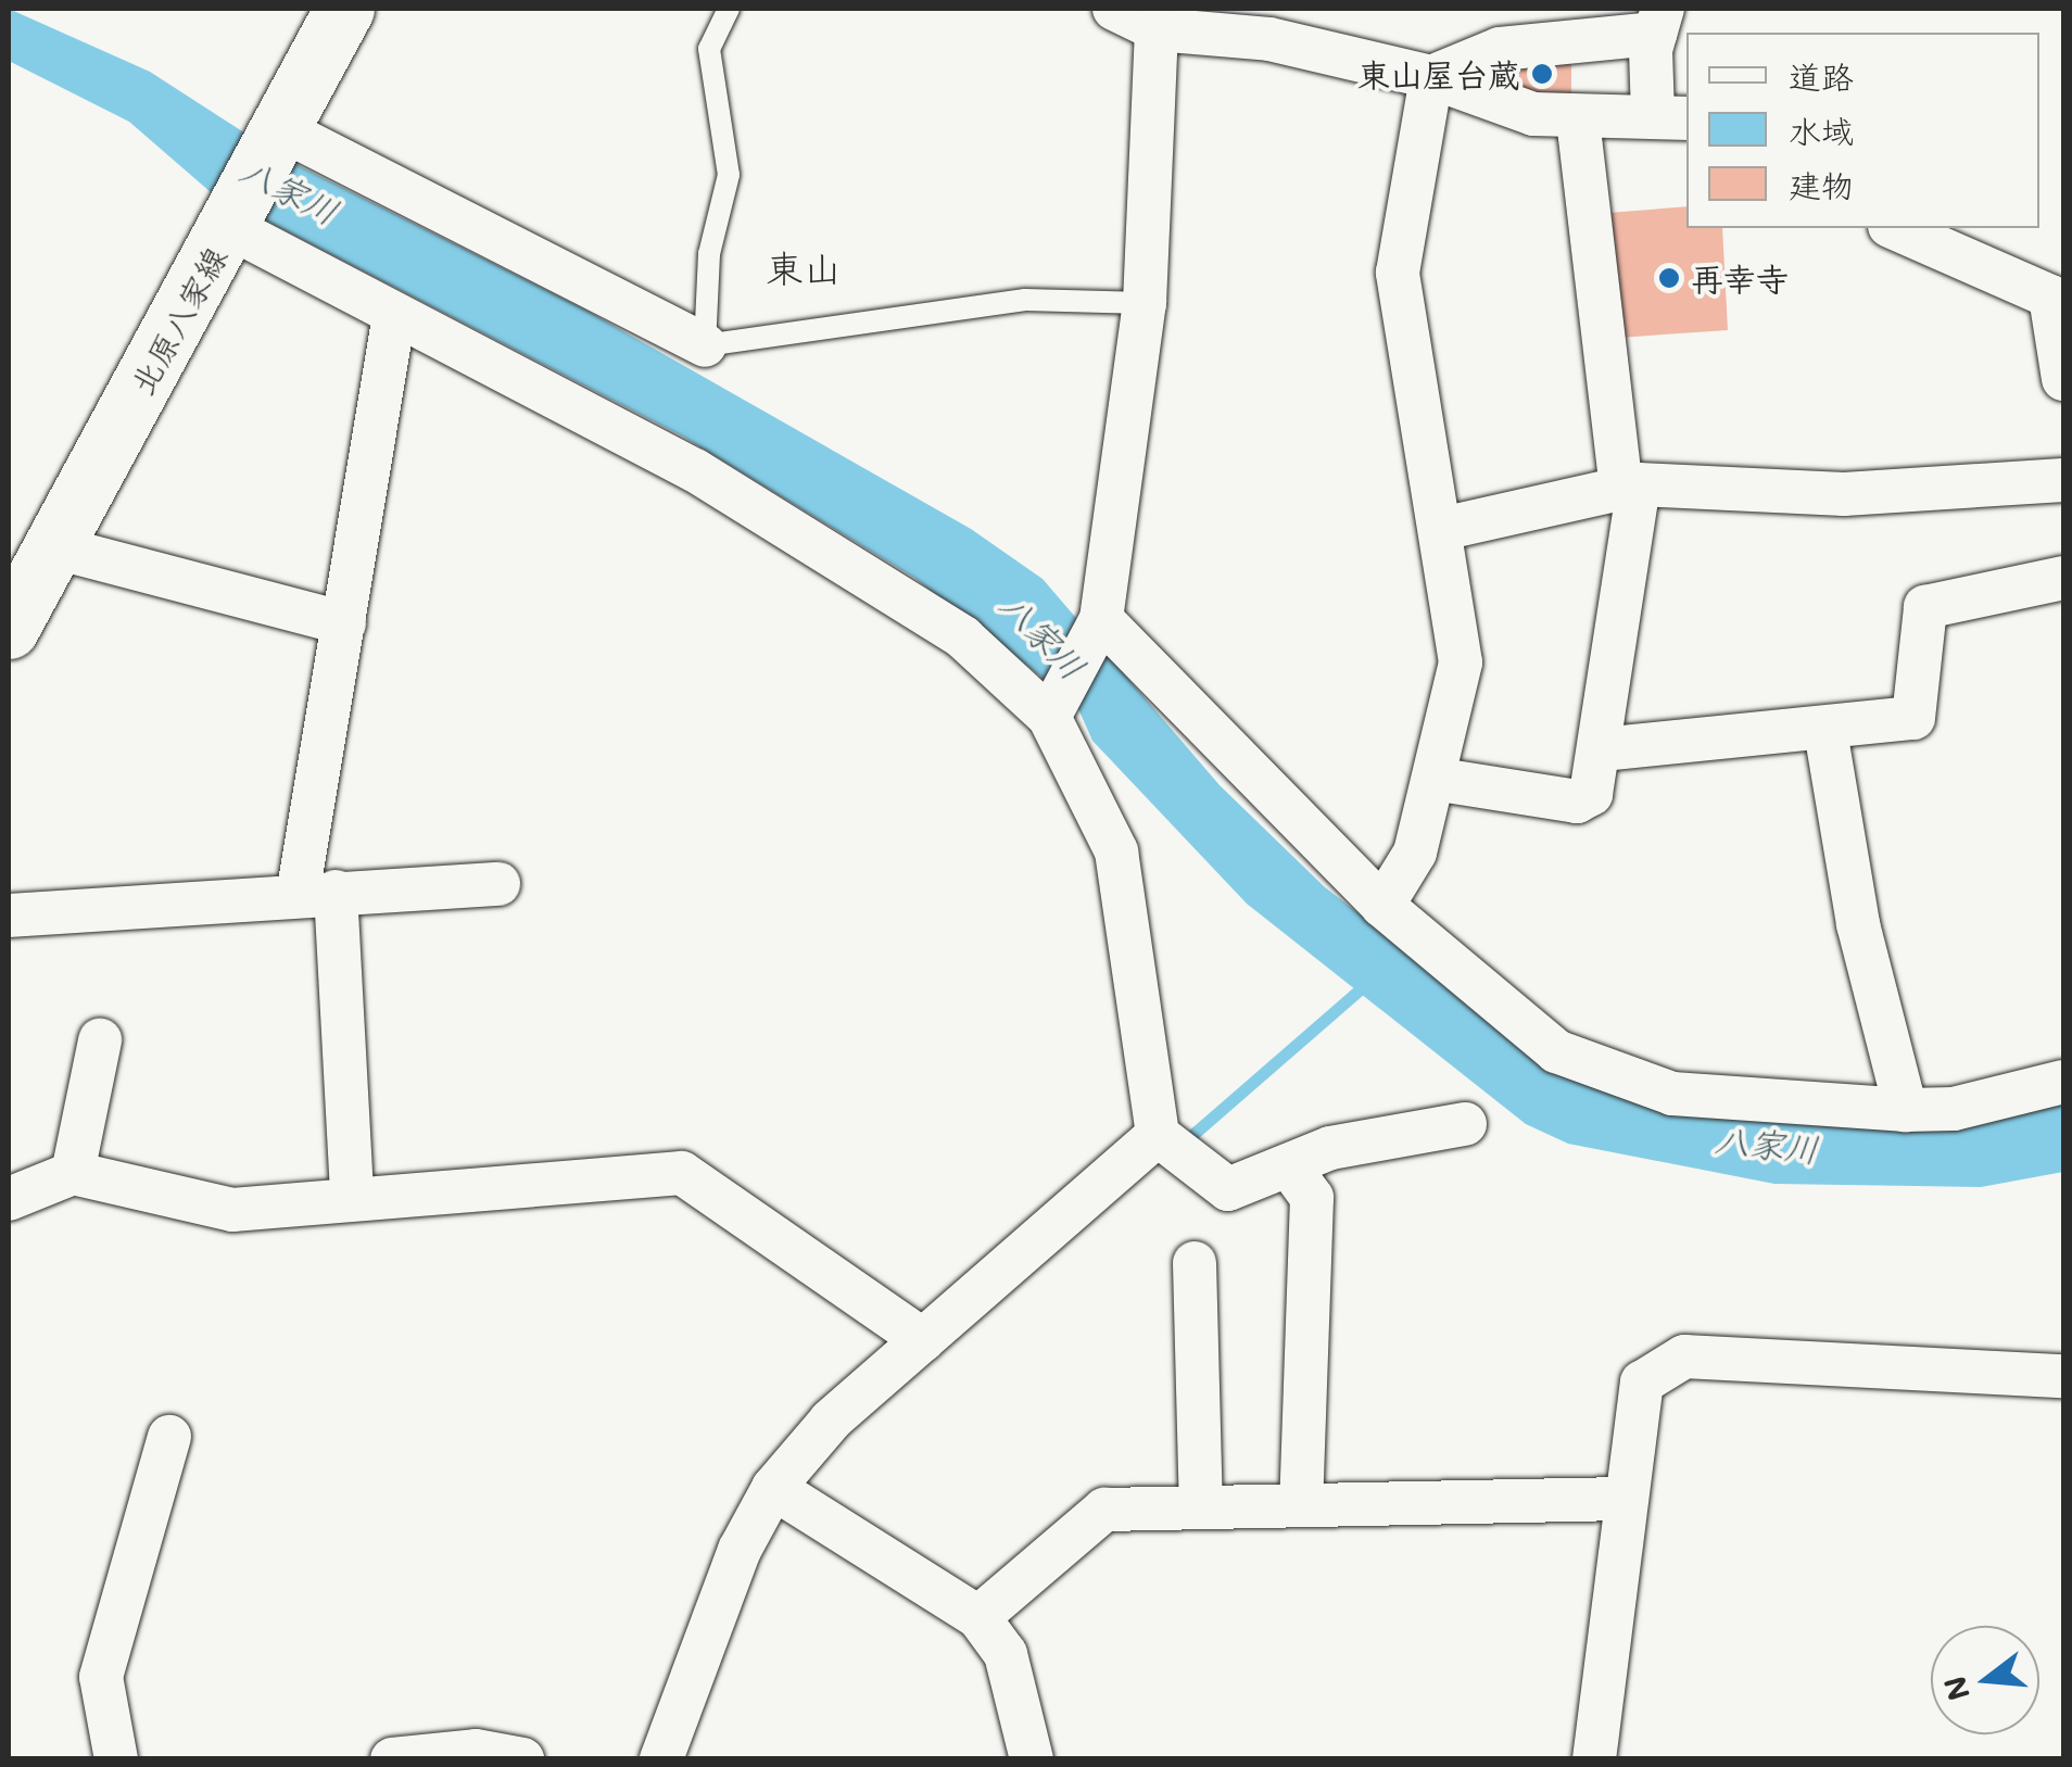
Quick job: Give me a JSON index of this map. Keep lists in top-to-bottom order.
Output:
{
  "streets": {
    "main road": ["北原八家線"]
  },
  "districts": ["東山"],
  "water": ["八家川"],
  "places": ["東山屋台蔵", "再幸寺"],
  "legend": ["道路", "水域", "建物"],
  "north": "left"
}
